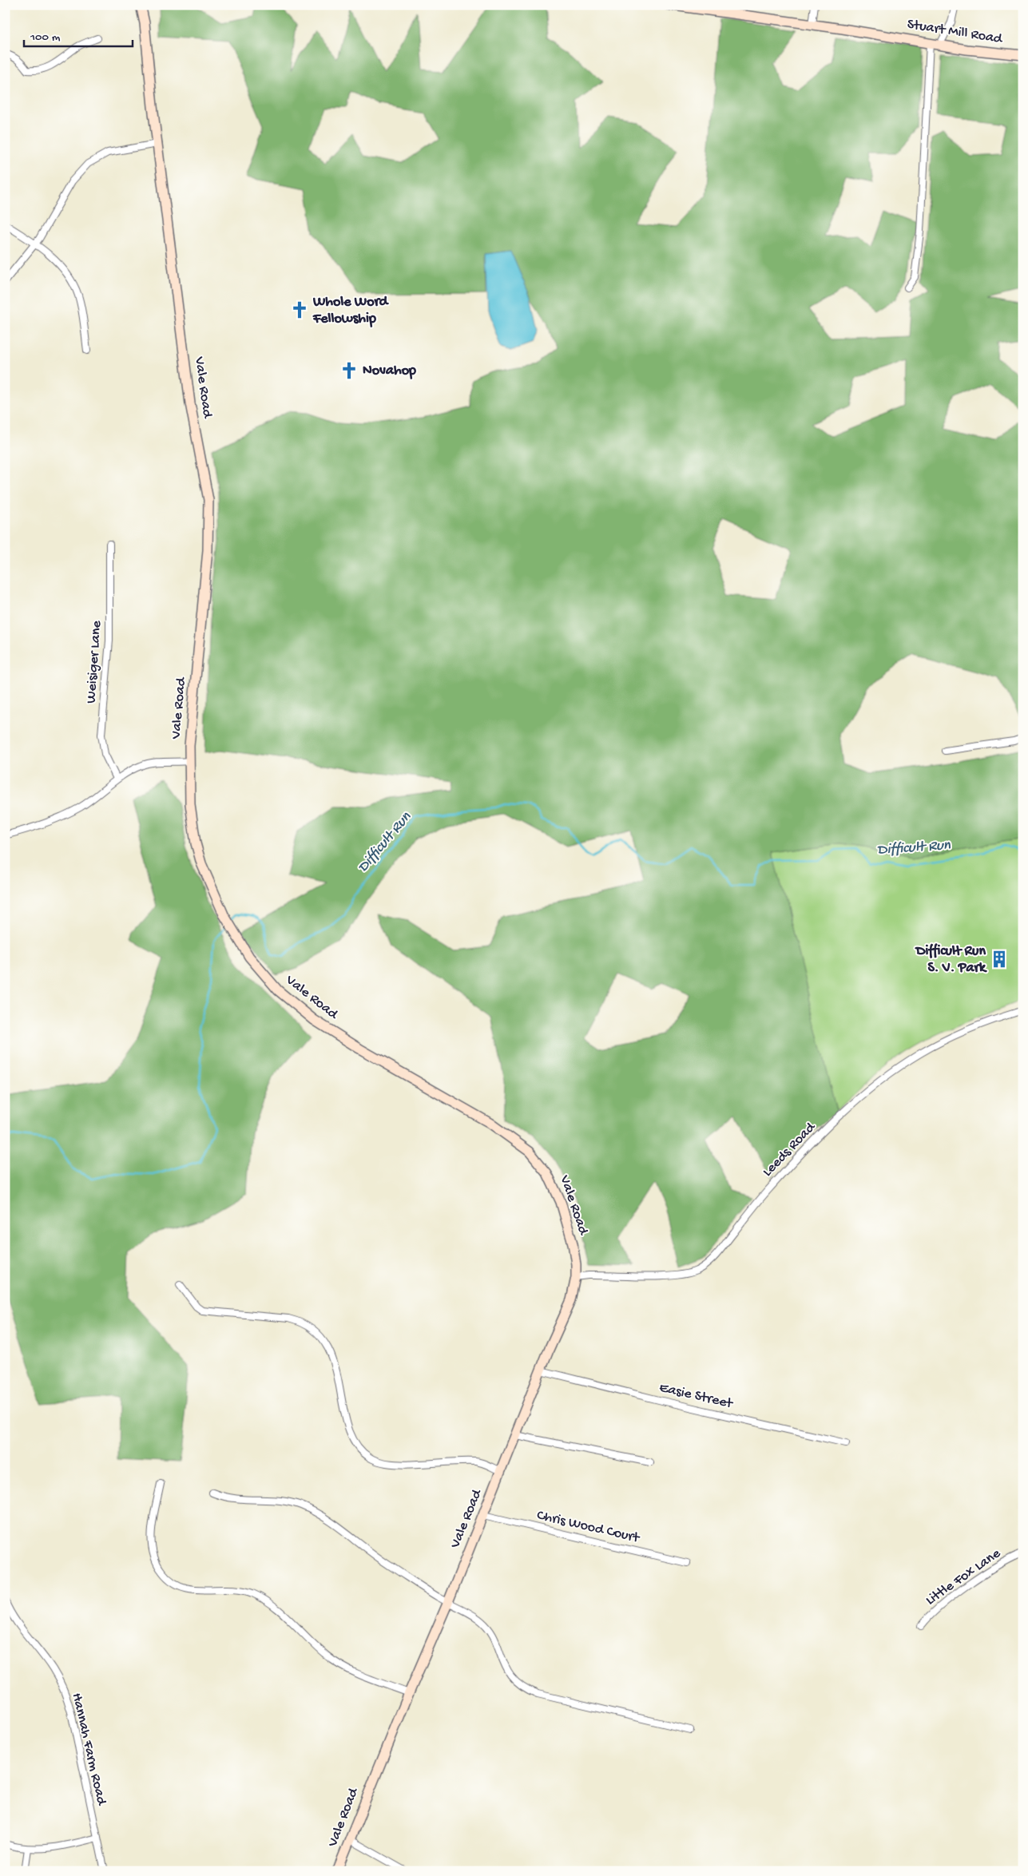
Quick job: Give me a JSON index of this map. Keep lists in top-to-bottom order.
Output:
{
  "streets": {
    "main road": ["Stuart Mill Road", "Vale Road"],
    "street": [
      "Weisiger Lane",
      "Leeds Road",
      "Easie Street",
      "Chris Wood Court",
      "Little Fox Lane",
      "Hannah Farm Road"
    ]
  },
  "crossings": [
    ["Vale Road", "Leeds Road"],
    ["Vale Road", "Easie Street"],
    ["Vale Road", "Chris Wood Court"]
  ],
  "water": ["Difficult Run"],
  "places": {
    "church": ["Whole Word Fellowship", "Novahop"],
    "building": ["Difficult Run S. V. Park"]
  },
  "scale_bar": "100 m"
}
